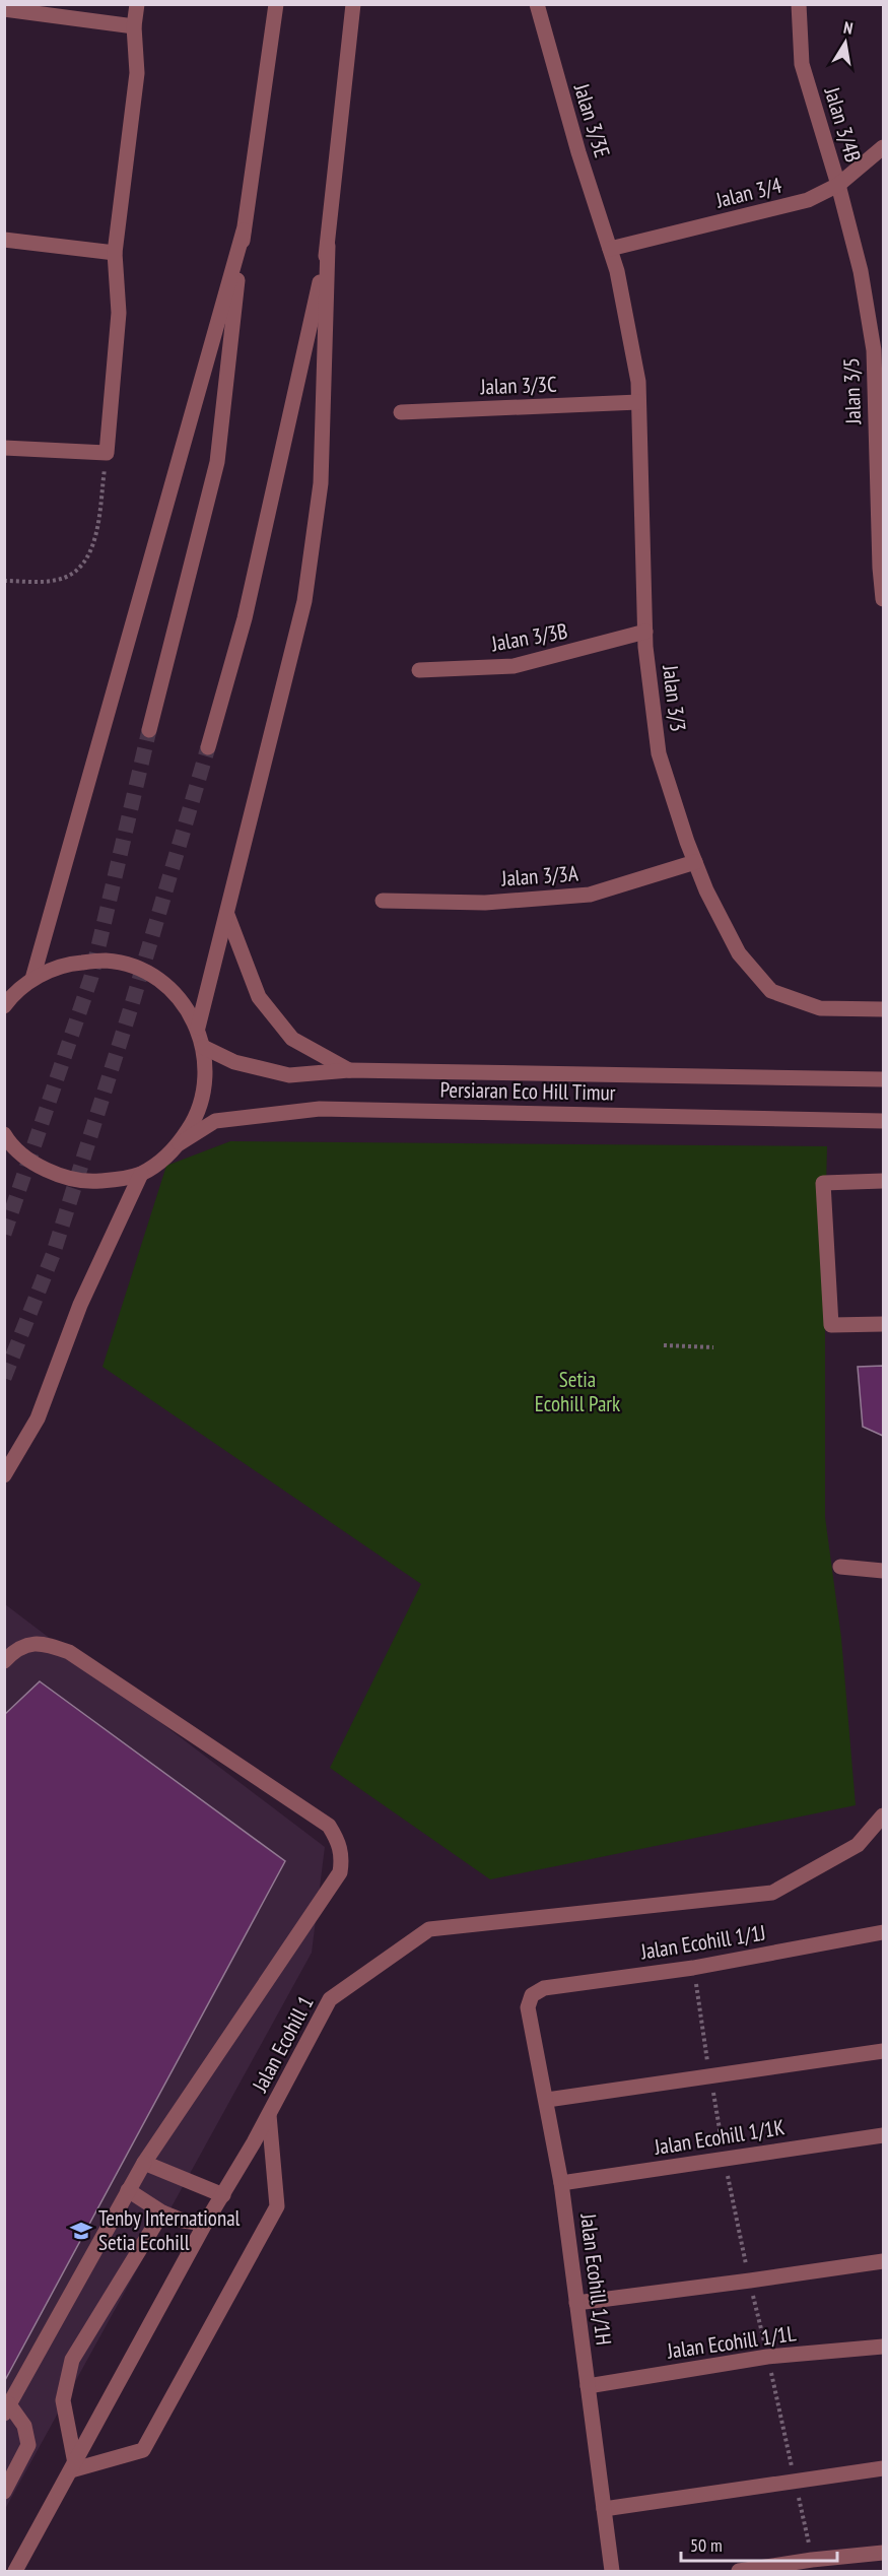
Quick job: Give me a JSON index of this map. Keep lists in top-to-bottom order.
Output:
{
  "streets": {
    "street": [
      "Jalan 3/3E",
      "Jalan 3/4B",
      "Jalan 3/4",
      "Jalan 3/3C",
      "Jalan 3/5",
      "Jalan 3/3B",
      "Jalan 3/3",
      "Jalan 3/3A",
      "Persiaran Eco Hill Timur",
      "Jalan Ecohill 1/1J",
      "Jalan Ecohill 1",
      "Jalan Ecohill 1/1K",
      "Jalan Ecohill 1/1H",
      "Jalan Ecohill 1/1L"
    ]
  },
  "crossings": [
    ["Jalan 3/3E", "Jalan 3/4"],
    ["Jalan 3/3E", "Jalan 3/3"],
    ["Jalan 3/4B", "Jalan 3/4"],
    ["Jalan 3/4B", "Jalan 3/5"],
    ["Jalan 3/4", "Jalan 3/5"],
    ["Jalan 3/3C", "Jalan 3/3"],
    ["Jalan 3/3B", "Jalan 3/3"],
    ["Jalan 3/3", "Jalan 3/3A"],
    ["Jalan Ecohill 1/1J", "Jalan Ecohill 1/1H"],
    ["Jalan Ecohill 1/1K", "Jalan Ecohill 1/1H"],
    ["Jalan Ecohill 1/1H", "Jalan Ecohill 1/1L"]
  ],
  "parks": ["Setia Ecohill Park"],
  "places": {
    "school or university": ["Tenby International Setia Ecohill"]
  },
  "scale_bar": "50 m",
  "north": "top"
}
